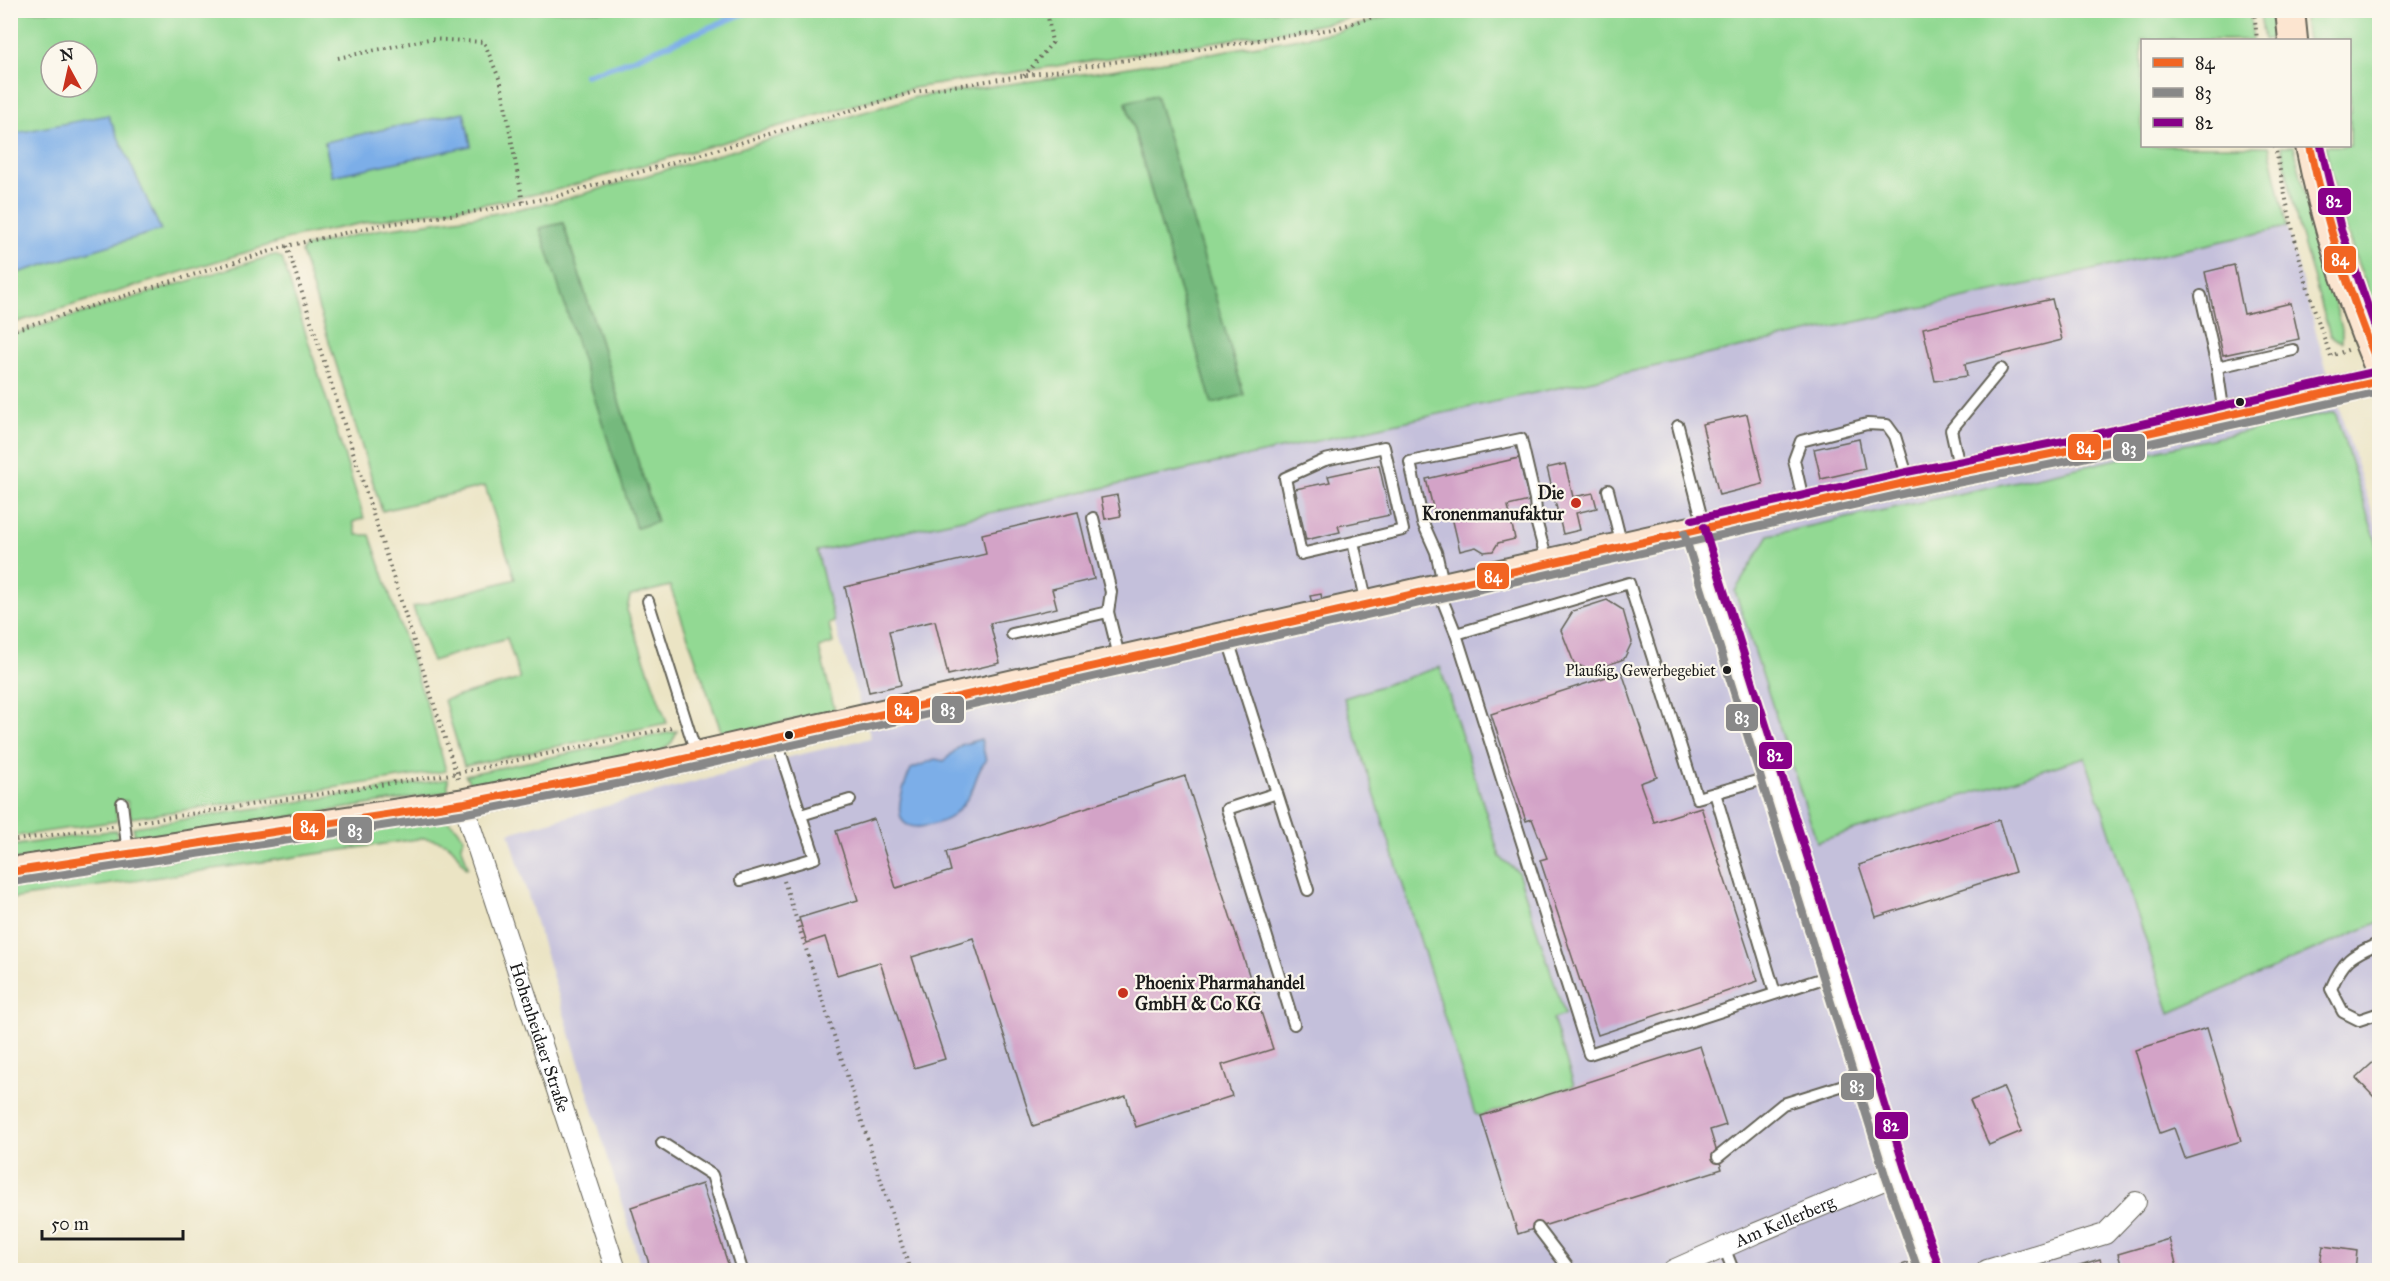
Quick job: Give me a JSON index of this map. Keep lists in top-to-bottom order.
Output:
{
  "streets": {
    "street": ["Hohenheidaer Straße", "Am Kellerberg"]
  },
  "places": ["Die Kronenmanufaktur", "Plaußig, Gewerbegebiet", "Phoenix Pharmahandel GmbH & Co KG"],
  "lines": ["transit line 84", "transit line 82", "transit line 83"],
  "legend": ["84", "83", "82"],
  "scale_bar": "50 m",
  "north": "top"
}
